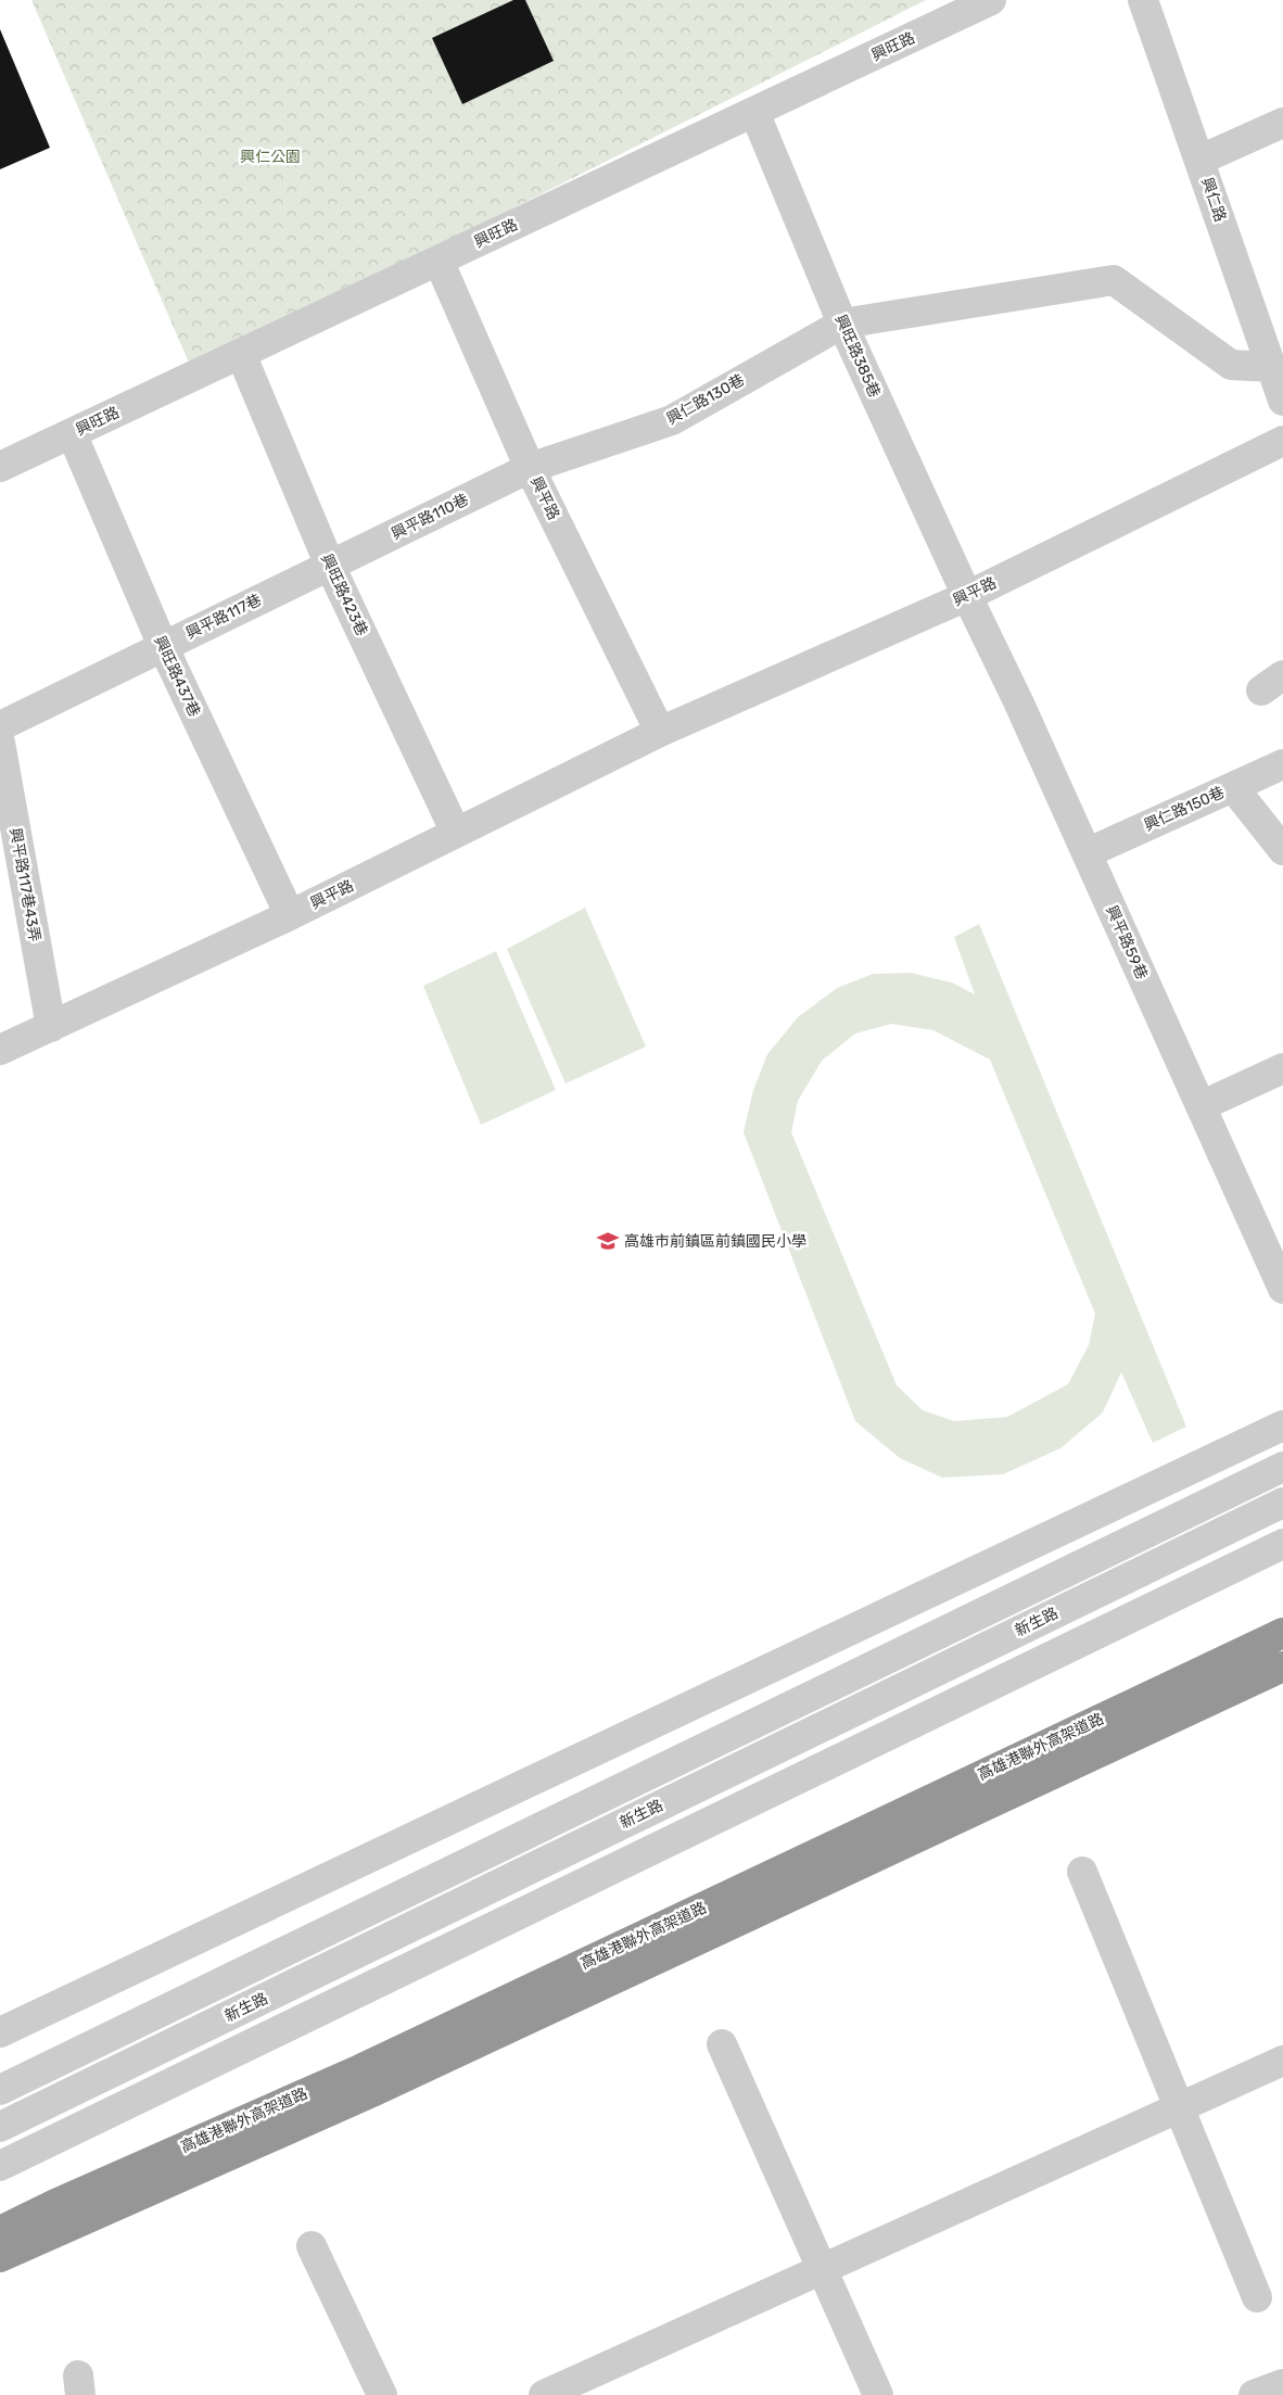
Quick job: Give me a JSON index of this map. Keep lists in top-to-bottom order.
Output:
{
  "streets": {
    "highway": ["高雄港聯外高架道路"],
    "street": [
      "興旺路",
      "興仁路",
      "興旺路385巷",
      "興仁路130巷",
      "興平路",
      "興平路110巷",
      "興旺路423巷",
      "興平路117巷",
      "興旺路437巷",
      "興仁路150巷",
      "興平路117巷43弄",
      "興平路59巷",
      "新生路"
    ]
  },
  "crossings": [
    ["興旺路", "興旺路385巷"],
    ["興旺路", "興平路"],
    ["興旺路", "興旺路423巷"],
    ["興旺路", "興旺路437巷"],
    ["興旺路385巷", "興仁路130巷"],
    ["興旺路385巷", "興平路"],
    ["興旺路385巷", "興平路59巷"],
    ["興仁路130巷", "興平路"],
    ["興仁路130巷", "興平路110巷"],
    ["興平路", "興平路110巷"],
    ["興平路", "興旺路423巷"],
    ["興平路", "興旺路437巷"],
    ["興平路", "興平路117巷43弄"],
    ["興平路", "興平路59巷"],
    ["興平路110巷", "興旺路423巷"],
    ["興平路110巷", "興平路117巷"],
    ["興旺路423巷", "興平路117巷"],
    ["興平路117巷", "興旺路437巷"],
    ["興仁路150巷", "興平路59巷"]
  ],
  "parks": ["興仁公園"],
  "places": {
    "school or university": ["高雄市前鎮區前鎮國民小學"]
  }
}
